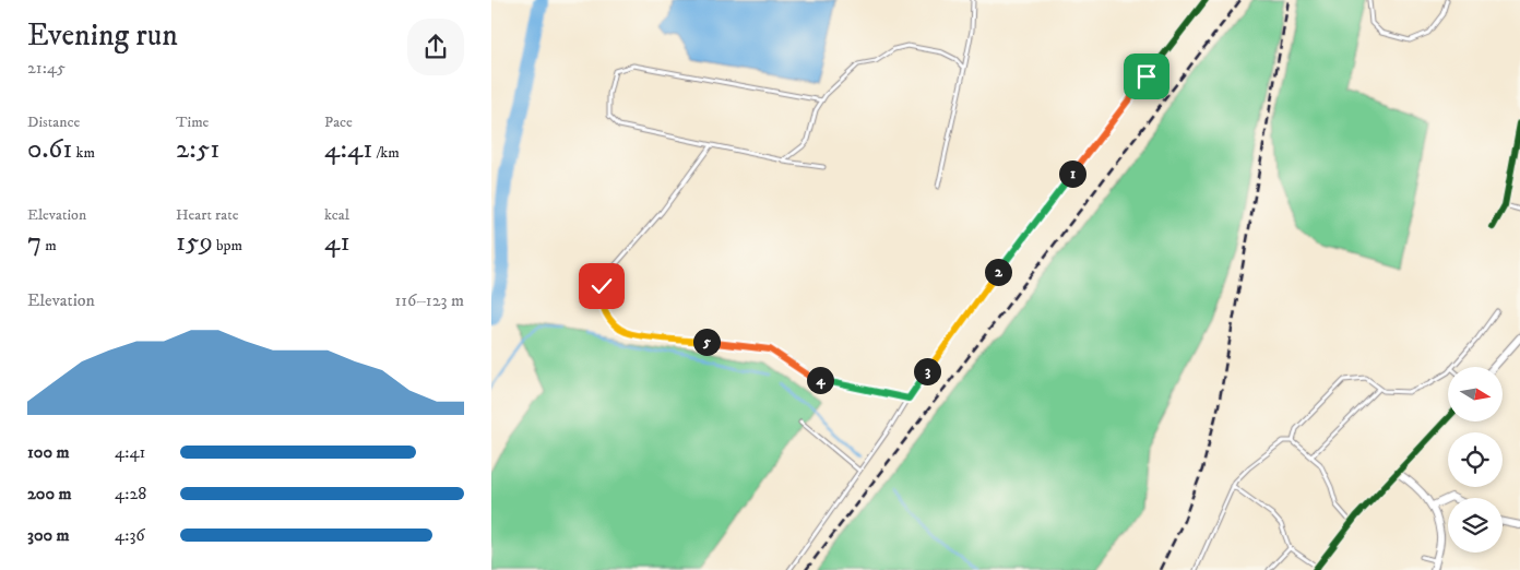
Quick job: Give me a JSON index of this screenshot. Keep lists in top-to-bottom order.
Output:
{
  "north": "right",
  "page": {
    "heading": ["Evening run", "21:45"],
    "stats": [
      ["Distance", "0.61 km"],
      ["Time", "2:51"],
      ["Pace", "4:41 /km"],
      ["Elevation", "7 m"],
      ["Heart rate", "159 bpm"],
      ["kcal", "41"]
    ],
    "pins": [
      "1",
      "2",
      "5",
      "3",
      "4"
    ],
    "chart": ["Elevation", "116–123 m"],
    "list": [
      {
        "name": "100 m",
        "note": "4:41"
      },
      {
        "name": "200 m",
        "note": "4:28"
      },
      {
        "name": "300 m",
        "note": "4:36"
      }
    ]
  }
}
